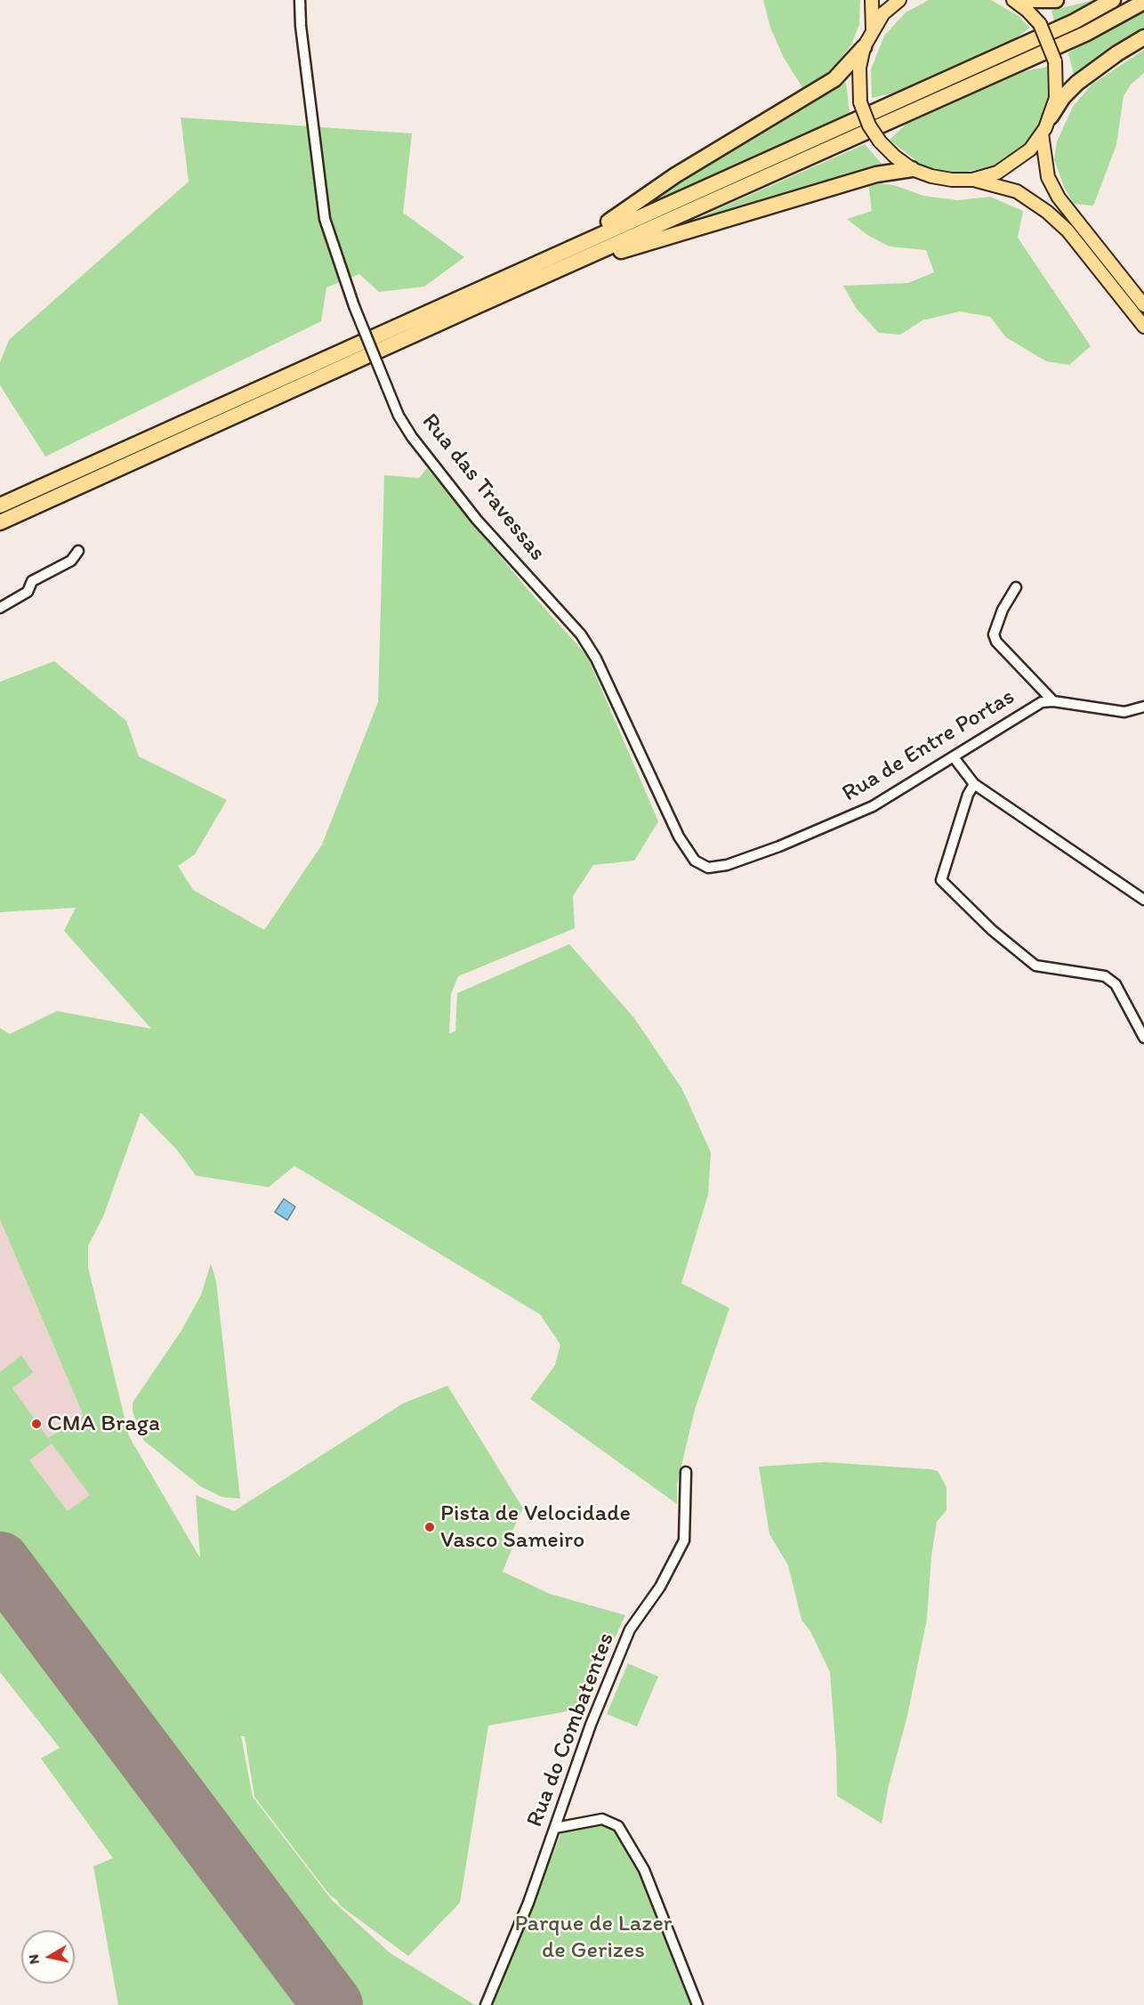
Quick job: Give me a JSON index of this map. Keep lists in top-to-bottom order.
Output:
{
  "streets": {
    "street": ["Rua das Travessas", "Rua de Entre Portas", "Rua do Combatentes"]
  },
  "crossings": [
    ["Rua das Travessas", "Rua de Entre Portas"]
  ],
  "parks": ["Parque de Lazer de Gerizes"],
  "places": ["CMA Braga", "Pista de Velocidade Vasco Sameiro"],
  "north": "left"
}
